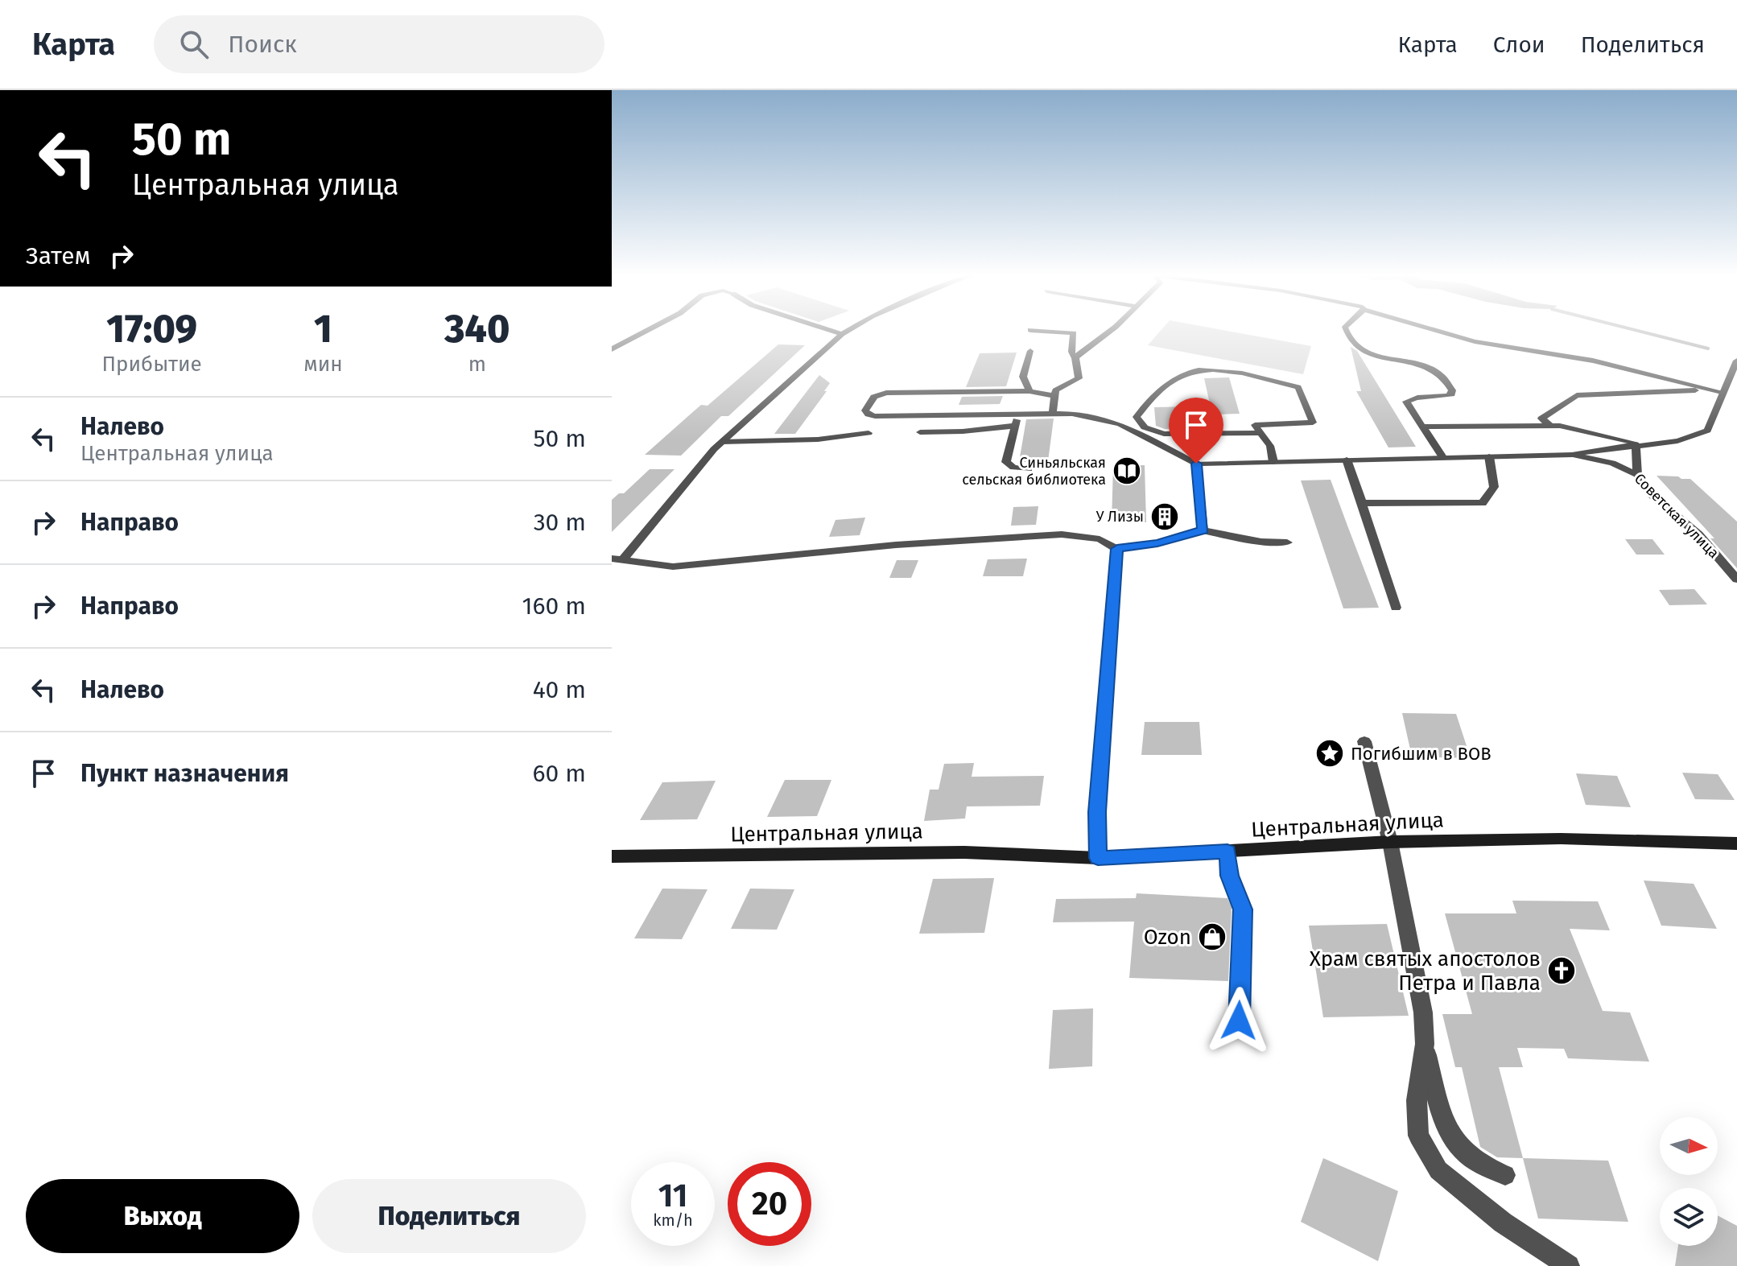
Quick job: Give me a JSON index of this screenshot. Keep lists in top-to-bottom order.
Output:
{
  "streets": {
    "street": ["Советская улица", "Центральная улица"]
  },
  "places": {
    "library": ["Синьяльская сельская библиотека"],
    "building": ["У Лизы"],
    "place": ["Погибшим в ВОВ"],
    "shop": ["Ozon"],
    "church": ["Храм святых апостолов Петра и Павла"]
  },
  "north": "right",
  "page": {
    "header": "Карта",
    "search": "Поиск",
    "nav": ["Карта", "Слои", "Поделиться"],
    "turn": ["50 m", "Центральная улица"],
    "then": "Затем",
    "eta": [
      "17:09",
      "Прибытие",
      "1",
      "мин",
      "340",
      "m"
    ],
    "list": [
      {
        "name": "Налево",
        "note": "Центральная улица",
        "value": "50 m"
      },
      {
        "name": "Направо",
        "value": "30 m"
      },
      {
        "name": "Направо",
        "value": "160 m"
      },
      {
        "name": "Налево",
        "value": "40 m"
      },
      {
        "name": "Пункт назначения",
        "value": "60 m"
      }
    ],
    "speed": "11 km/h",
    "limit": "20",
    "buttons": ["Выход", "Поделиться"]
  }
}
